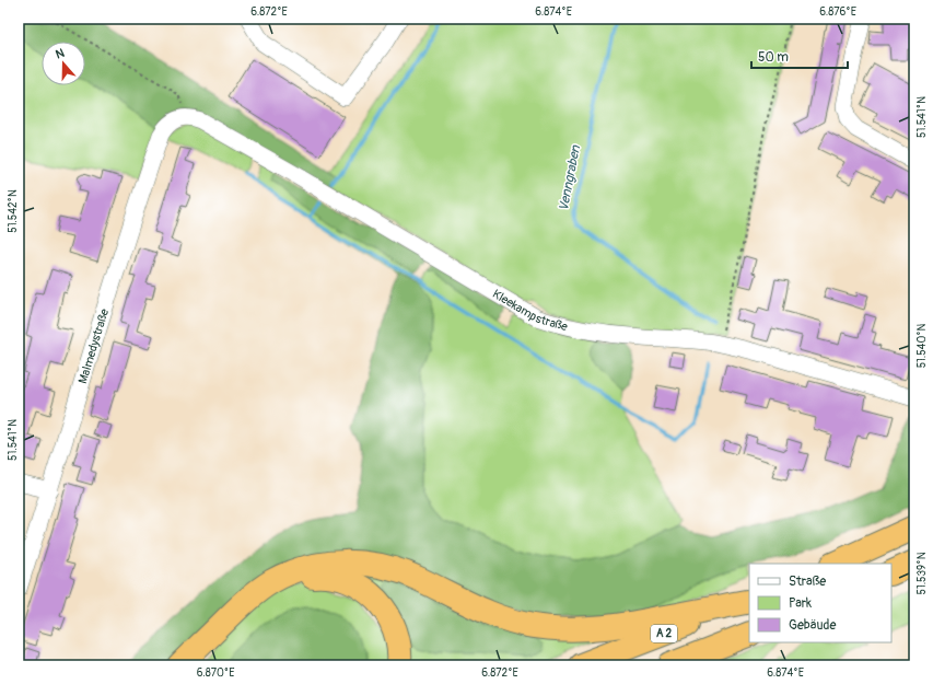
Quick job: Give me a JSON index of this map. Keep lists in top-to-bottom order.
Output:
{
  "streets": {
    "highway": ["A 2"],
    "street": ["Kleekampstraße", "Malmedystraße"]
  },
  "crossings": [
    ["Kleekampstraße", "Malmedystraße"]
  ],
  "water": ["Venngraben"],
  "legend": ["Straße", "Park", "Gebäude"],
  "scale_bar": "50 m",
  "north": "top",
  "coordinates": [
    "6.872°E",
    "6.874°E",
    "6.876°E",
    "51.541°N",
    "51.542°N",
    "51.540°N",
    "51.539°N",
    "6.870°E"
  ]
}
